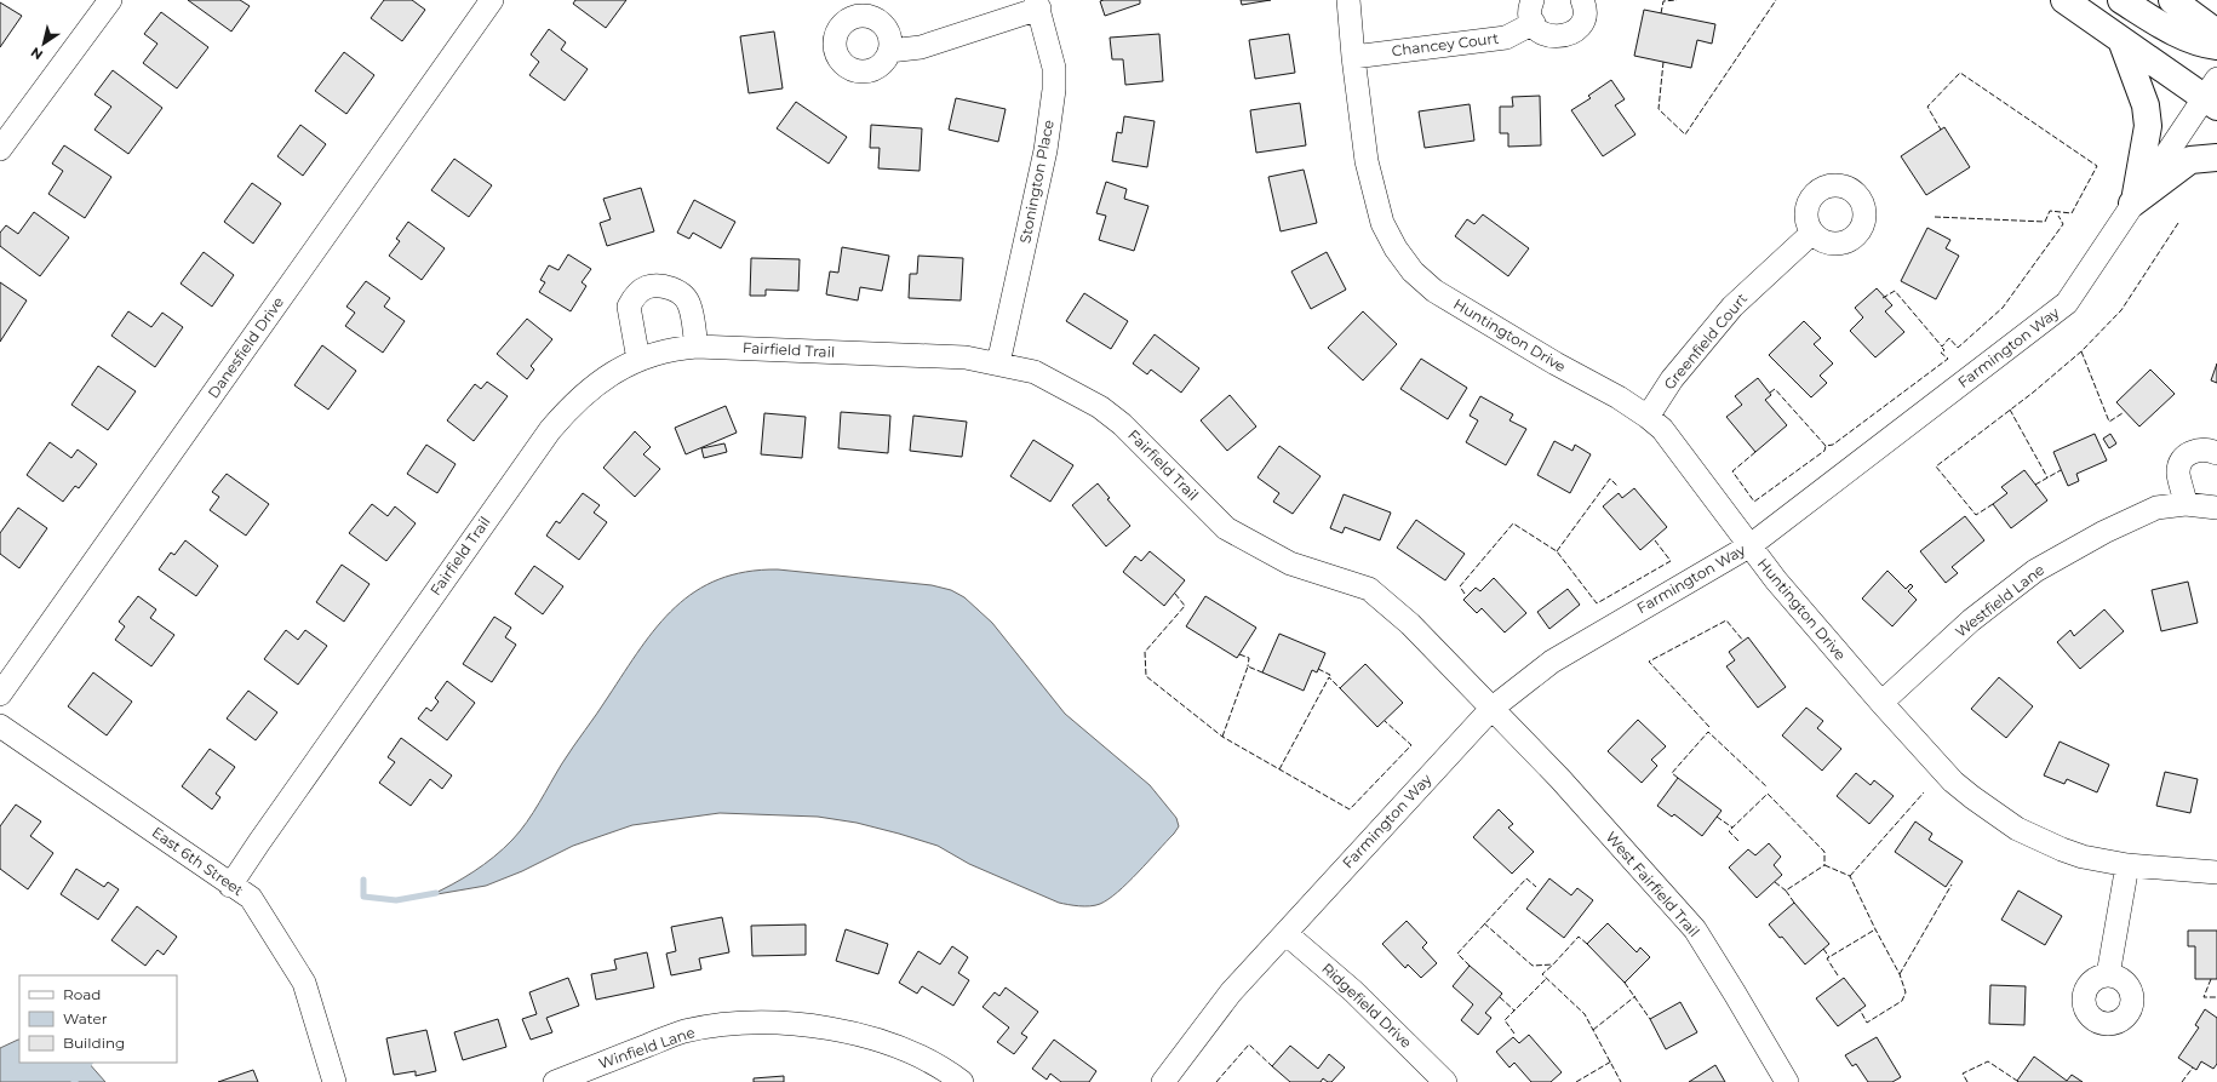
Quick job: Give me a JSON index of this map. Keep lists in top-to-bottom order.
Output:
{
  "streets": {
    "street": [
      "Chancey Court",
      "Stonington Place",
      "Huntington Drive",
      "Greenfield Court",
      "Danesfield Drive",
      "Farmington Way",
      "Fairfield Trail",
      "Westfield Lane",
      "East 6th Street",
      "West Fairfield Trail",
      "Ridgefield Drive",
      "Winfield Lane"
    ]
  },
  "crossings": [
    ["Chancey Court", "Huntington Drive"],
    ["Stonington Place", "Fairfield Trail"],
    ["Huntington Drive", "Greenfield Court"],
    ["Huntington Drive", "Farmington Way"],
    ["Huntington Drive", "Westfield Lane"],
    ["Farmington Way", "Fairfield Trail"],
    ["Farmington Way", "West Fairfield Trail"],
    ["Farmington Way", "Ridgefield Drive"],
    ["Fairfield Trail", "East 6th Street"],
    ["Fairfield Trail", "West Fairfield Trail"]
  ],
  "legend": ["Road", "Water", "Building"],
  "north": "bottom left"
}
